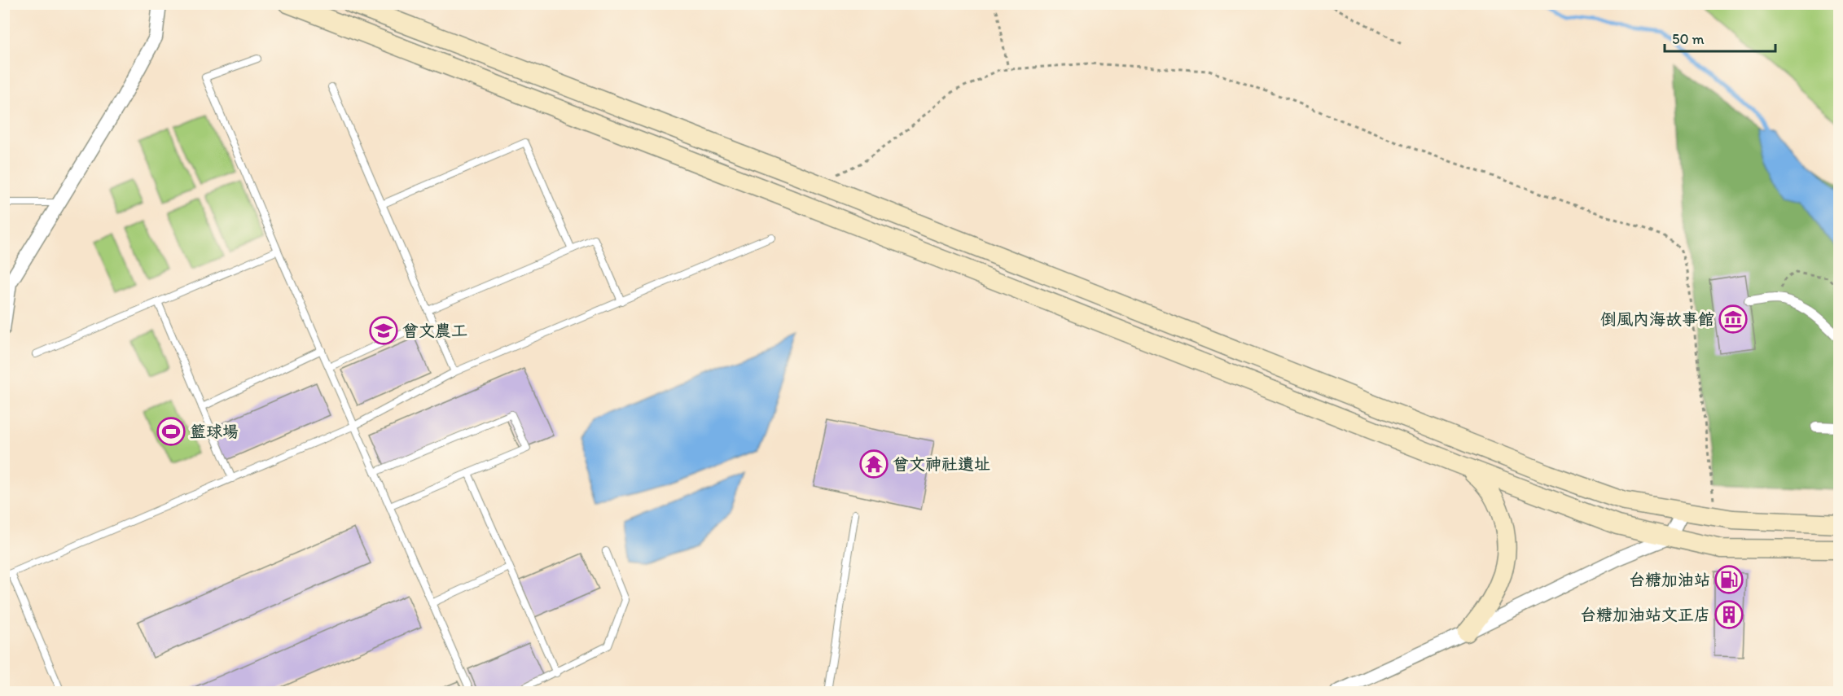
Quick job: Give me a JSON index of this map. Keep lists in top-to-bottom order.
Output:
{
  "places": {
    "museum": ["倒風內海故事館"],
    "school or university": ["曾文農工"],
    "sports": ["籃球場"],
    "temple": ["曾文神社遺址"],
    "fuel station": ["台糖加油站"],
    "building": ["台糖加油站文正店"]
  },
  "scale_bar": "50 m"
}
